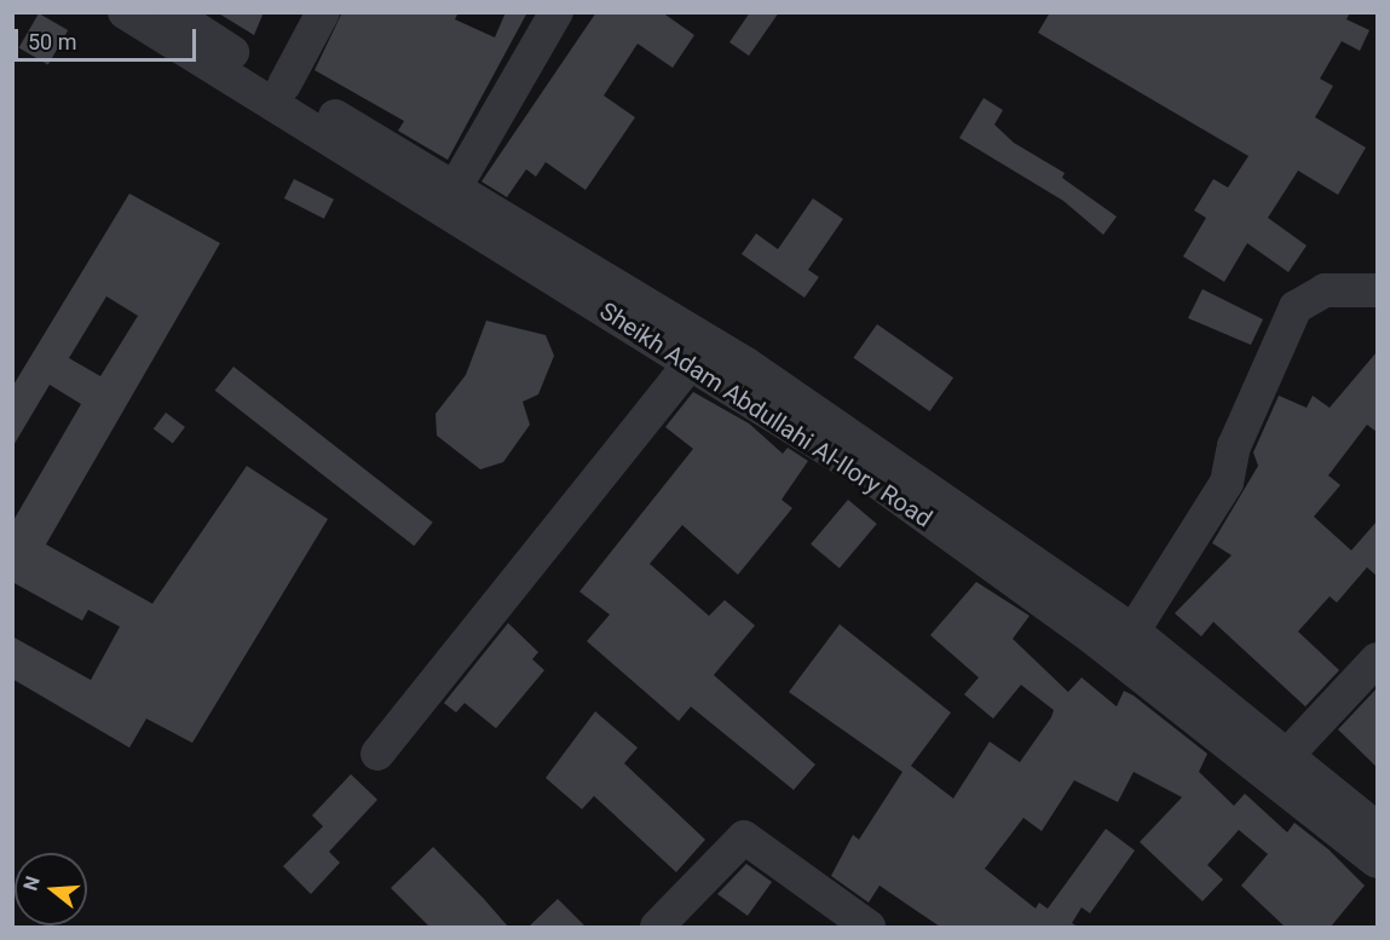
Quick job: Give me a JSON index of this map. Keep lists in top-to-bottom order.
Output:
{
  "streets": {
    "street": ["Sheikh Adam Abdullahi Al-Ilory Road"]
  },
  "scale_bar": "50 m",
  "north": "left"
}
